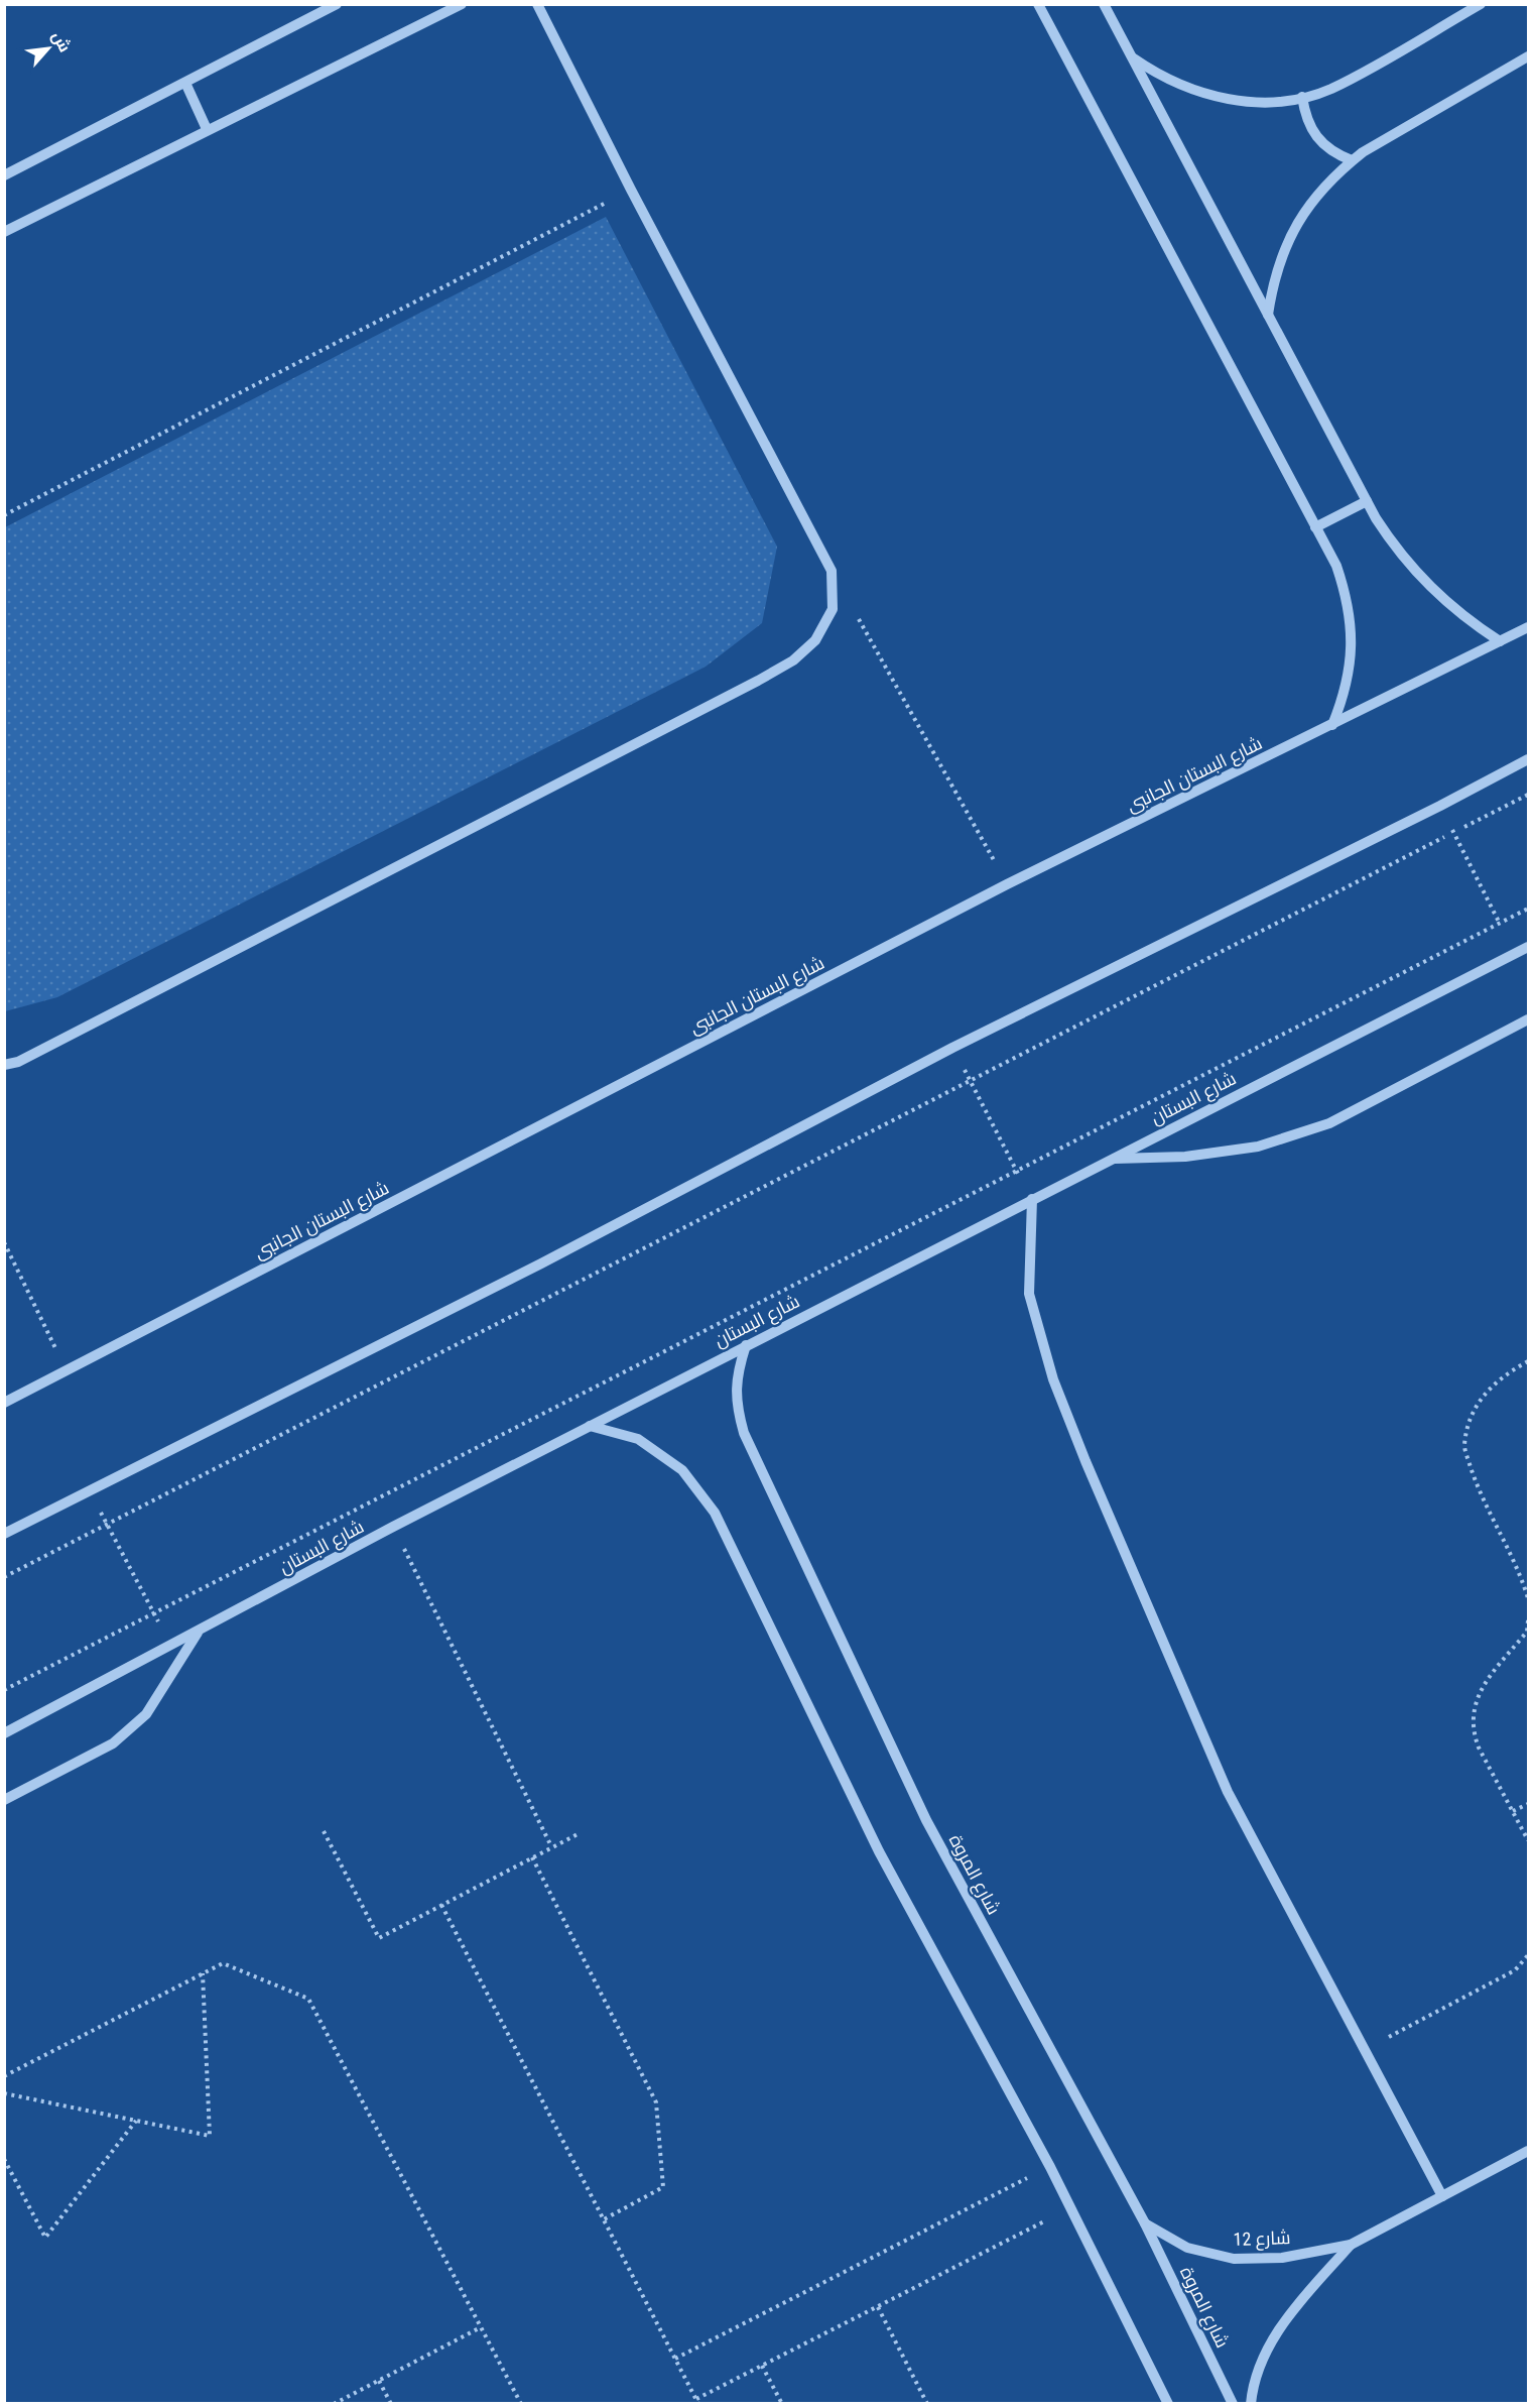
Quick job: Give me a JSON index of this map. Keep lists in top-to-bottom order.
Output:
{
  "streets": {
    "street": [
      "شارع البستان الجانبى",
      "شارع البستان",
      "شارع المروة",
      "شارع 12"
    ]
  },
  "crossings": [
    ["شارع البستان", "شارع المروة"],
    ["شارع المروة", "شارع 12"]
  ],
  "north": "top right"
}
